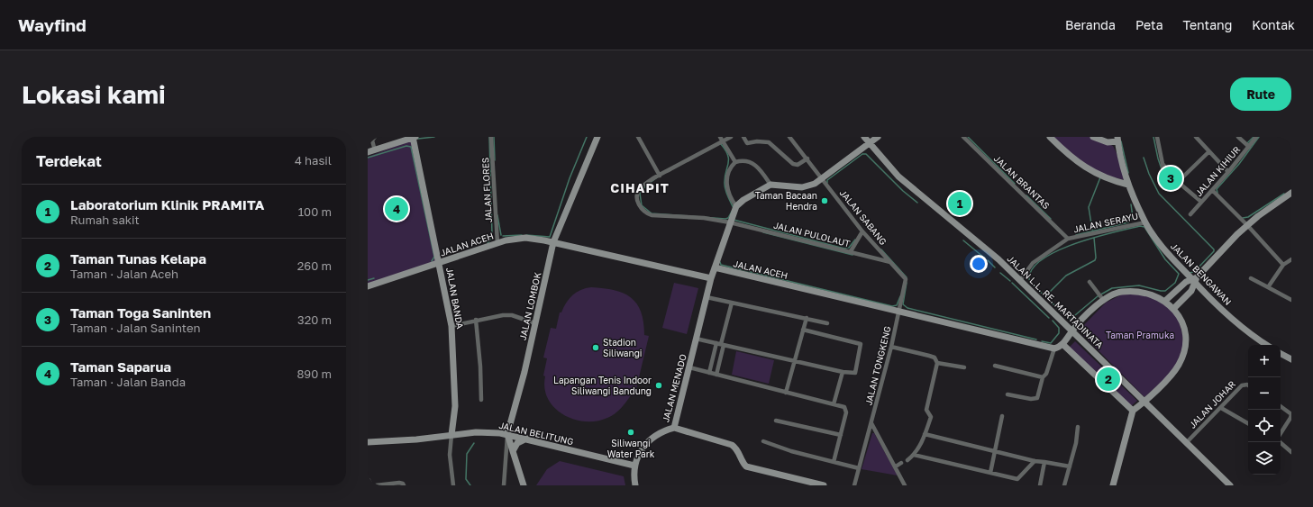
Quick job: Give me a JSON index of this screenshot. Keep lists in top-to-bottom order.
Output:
{
  "streets": {
    "street": [
      "JALAN KIHIUR",
      "JALAN BRANTAS",
      "JALAN FLORES",
      "JALAN SABANG",
      "JALAN SERAYU",
      "JALAN PULOLAUT",
      "JALAN ACEH",
      "JALAN BENGAWAN",
      "JALAN BANDA",
      "JALAN L.L. RE. MARTADINATA",
      "JALAN LOMBOK",
      "JALAN TONGKENG",
      "JALAN MENADO",
      "JALAN JOHAR",
      "JALAN BELITUNG"
    ]
  },
  "crossings": [
    ["JALAN BRANTAS", "JALAN SERAYU"],
    ["JALAN FLORES", "JALAN ACEH"],
    ["JALAN SABANG", "JALAN PULOLAUT"],
    ["JALAN SABANG", "JALAN ACEH"],
    ["JALAN SABANG", "JALAN TONGKENG"],
    ["JALAN SERAYU", "JALAN BENGAWAN"],
    ["JALAN SERAYU", "JALAN L.L. RE. MARTADINATA"],
    ["JALAN ACEH", "JALAN BANDA"],
    ["JALAN ACEH", "JALAN LOMBOK"],
    ["JALAN ACEH", "JALAN TONGKENG"],
    ["JALAN ACEH", "JALAN MENADO"],
    ["JALAN BANDA", "JALAN BELITUNG"],
    ["JALAN L.L. RE. MARTADINATA", "JALAN JOHAR"],
    ["JALAN LOMBOK", "JALAN BELITUNG"],
    ["JALAN MENADO", "JALAN BELITUNG"]
  ],
  "districts": ["CIHAPIT"],
  "parks": ["Taman Pramuka"],
  "places": [
    "Taman Bacaan Hendra",
    "Stadion Siliwangi",
    "Lapangan Tenis Indoor Siliwangi Bandung",
    "Siliwangi Water Park"
  ],
  "page": {
    "header": "Wayfind",
    "nav": [
      "Beranda",
      "Peta",
      "Tentang",
      "Kontak"
    ],
    "buttons": "Rute",
    "title": "Lokasi kami",
    "heading": ["Terdekat", "4 hasil"],
    "pins": [
      "3",
      "1",
      "4",
      "2"
    ],
    "list": [
      {
        "mark": "1",
        "name": "Laboratorium Klinik PRAMITA",
        "note": "Rumah sakit",
        "value": "100 m"
      },
      {
        "mark": "2",
        "name": "Taman Tunas Kelapa",
        "note": "Taman · Jalan Aceh",
        "value": "260 m"
      },
      {
        "mark": "3",
        "name": "Taman Toga Saninten",
        "note": "Taman · Jalan Saninten",
        "value": "320 m"
      },
      {
        "mark": "4",
        "name": "Taman Saparua",
        "note": "Taman · Jalan Banda",
        "value": "890 m"
      }
    ],
    "map_buttons": ["+", "−"]
  }
}
